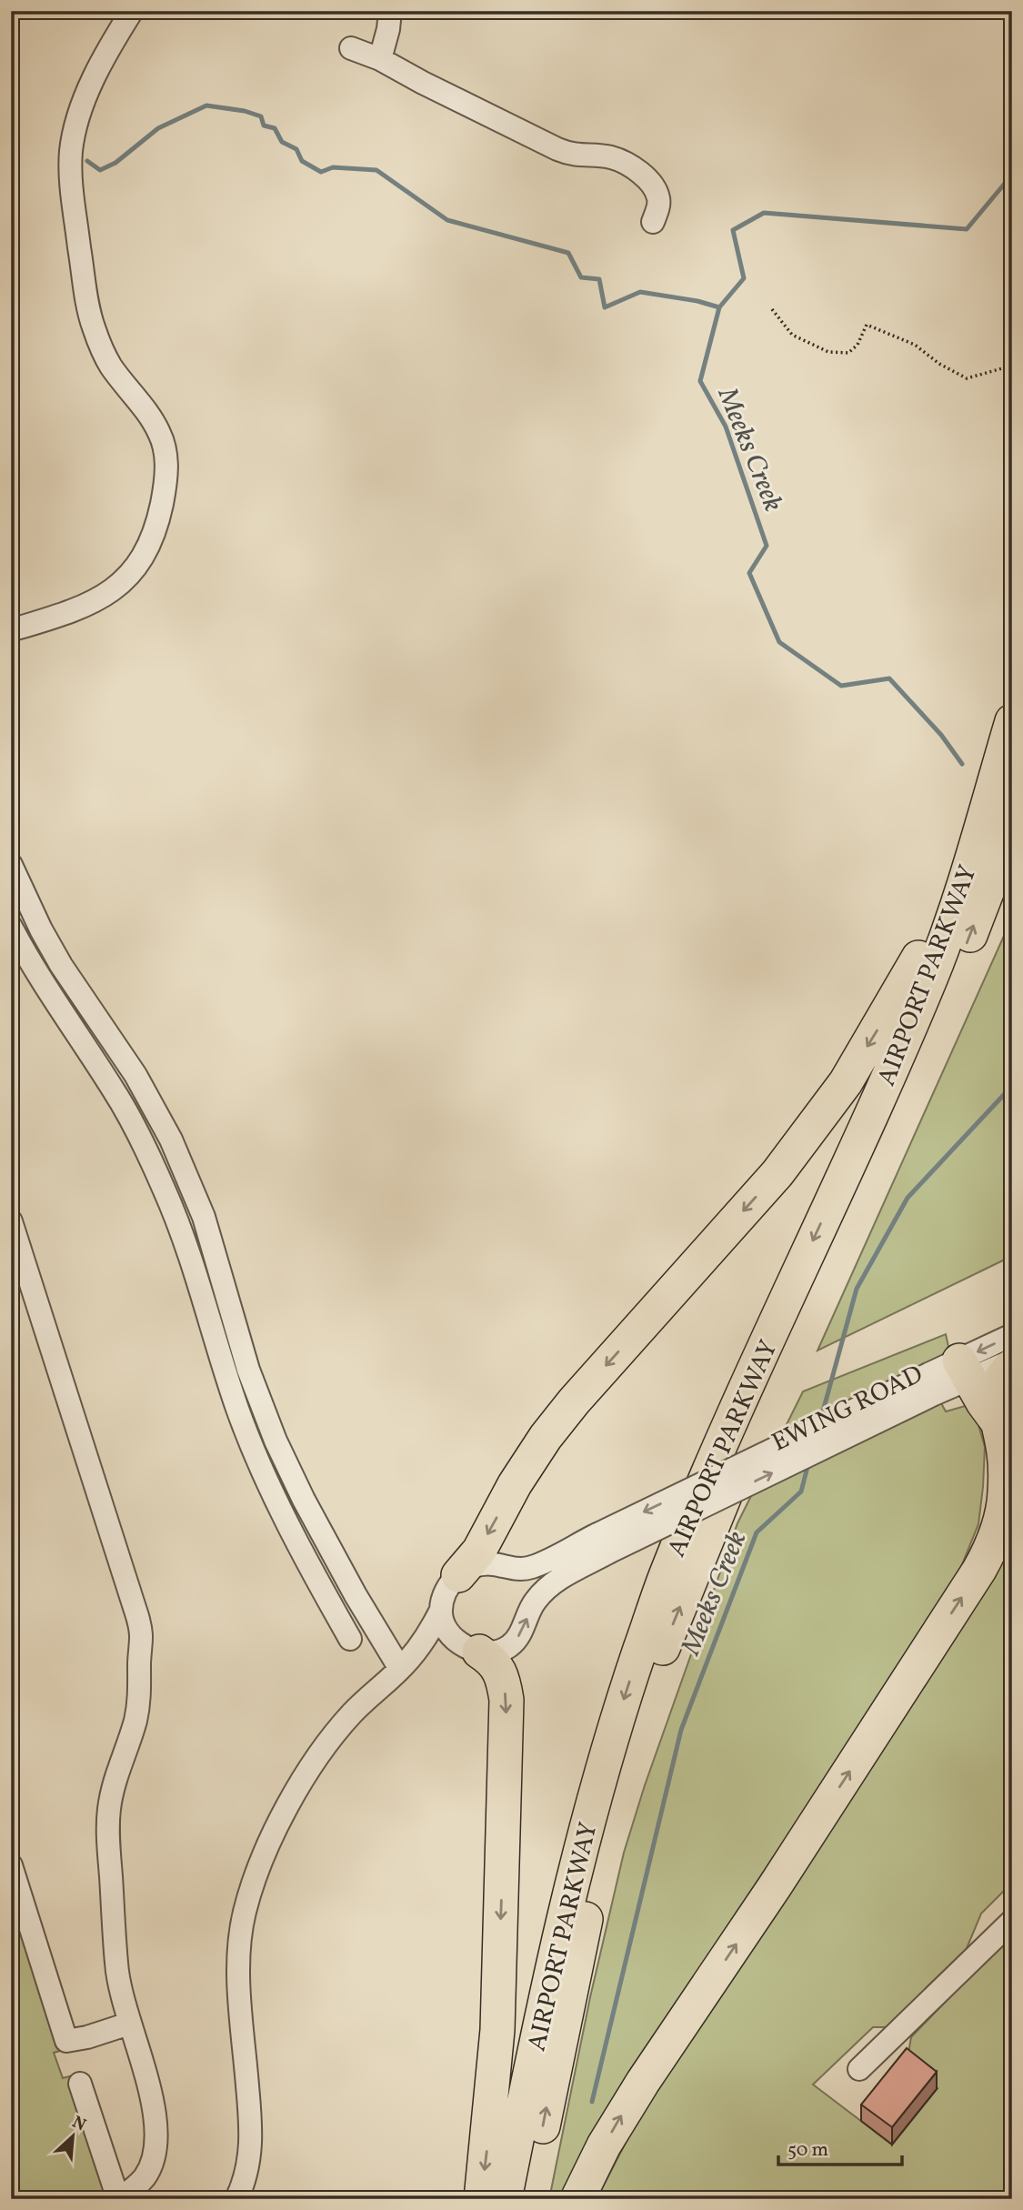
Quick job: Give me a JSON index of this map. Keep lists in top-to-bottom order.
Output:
{
  "streets": {
    "highway": ["AIRPORT PARKWAY"],
    "street": ["EWING ROAD"]
  },
  "water": ["Meeks Creek"],
  "scale_bar": "50 m",
  "north": "top right"
}
